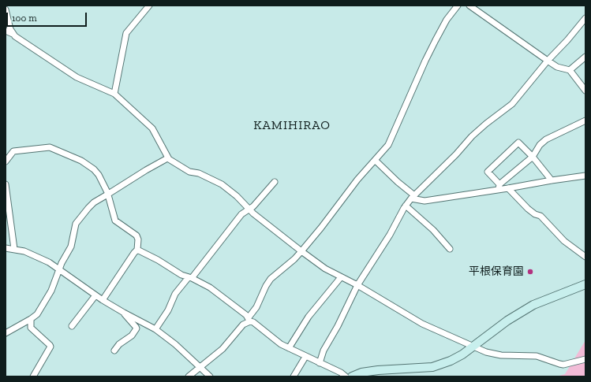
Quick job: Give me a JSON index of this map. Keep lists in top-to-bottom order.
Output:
{
  "districts": ["KAMIHIRAO"],
  "places": ["平根保育園"],
  "scale_bar": "100 m"
}
